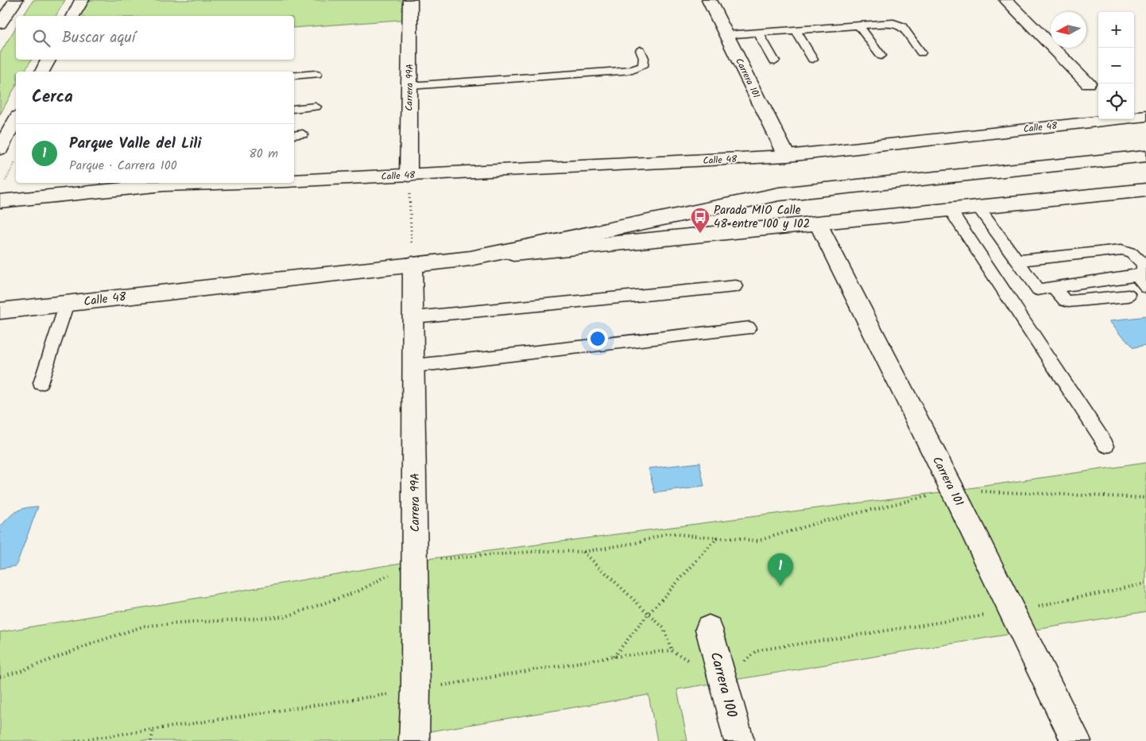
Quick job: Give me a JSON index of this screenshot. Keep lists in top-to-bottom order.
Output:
{
  "streets": {
    "street": [
      "Carrera 101",
      "Carrera 99A",
      "Calle 48",
      "Carrera 100"
    ]
  },
  "crossings": [
    ["Carrera 101", "Calle 48"],
    ["Carrera 99A", "Calle 48"]
  ],
  "places": {
    "bus stop": ["Parada MIO Calle 48 entre 100 y 102"]
  },
  "north": "left",
  "page": {
    "map_buttons": ["+", "−"],
    "search": "Buscar aquí",
    "heading": "Cerca",
    "list": [
      {
        "mark": "1",
        "name": "Parque Valle del Lili",
        "note": "Parque · Carrera 100",
        "value": "80 m"
      }
    ],
    "pins": "1"
  }
}
